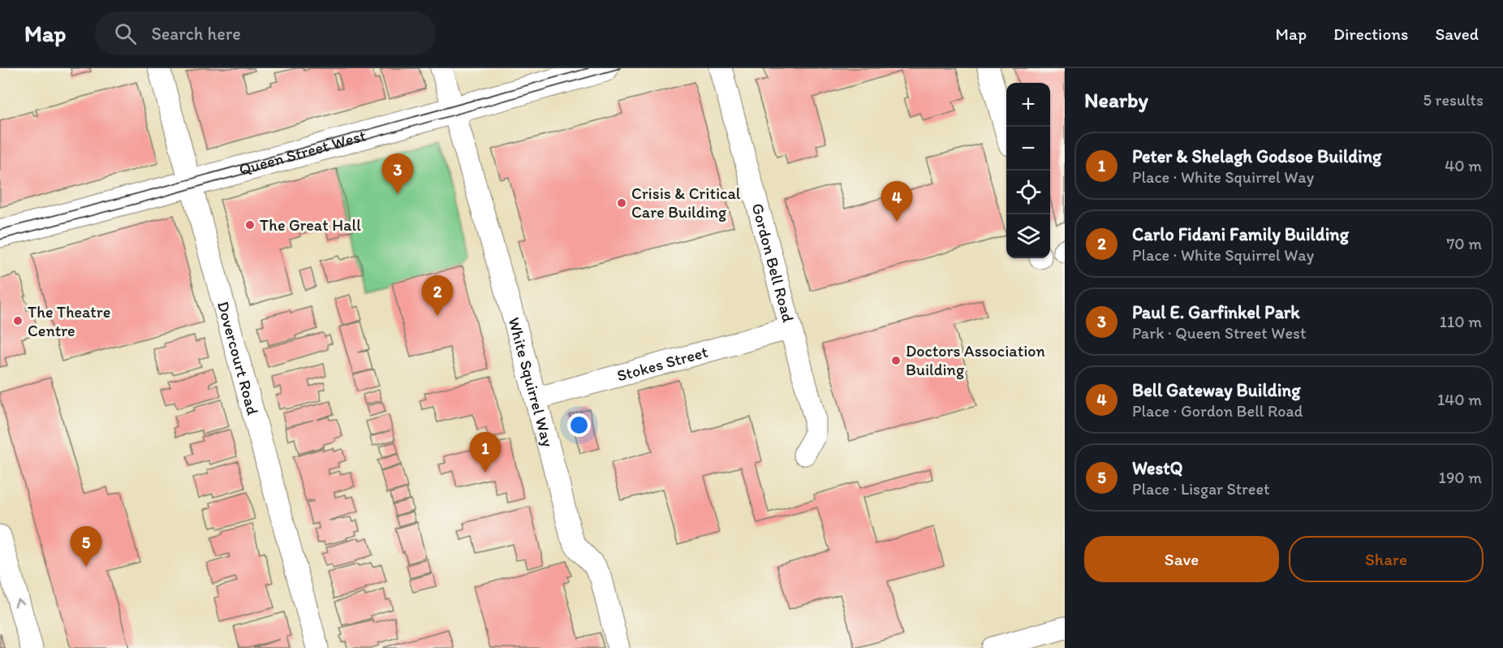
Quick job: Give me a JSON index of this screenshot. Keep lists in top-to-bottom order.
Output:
{
  "streets": {
    "main road": ["Queen Street West"],
    "street": [
      "Gordon Bell Road",
      "Dovercourt Road",
      "Stokes Street",
      "White Squirrel Way"
    ]
  },
  "crossings": [
    ["Queen Street West", "Dovercourt Road"],
    ["Queen Street West", "White Squirrel Way"],
    ["Gordon Bell Road", "Stokes Street"],
    ["Stokes Street", "White Squirrel Way"]
  ],
  "places": [
    "Crisis & Critical Care Building",
    "The Great Hall",
    "The Theatre Centre",
    "Doctors Association Building"
  ],
  "page": {
    "header": "Map",
    "search": "Search here",
    "nav": ["Map", "Directions", "Saved"],
    "heading": ["Nearby", "5 results"],
    "map_buttons": ["+", "−"],
    "list": [
      {
        "mark": "1",
        "name": "Peter & Shelagh Godsoe Building",
        "note": "Place · White Squirrel Way",
        "value": "40 m"
      },
      {
        "mark": "2",
        "name": "Carlo Fidani Family Building",
        "note": "Place · White Squirrel Way",
        "value": "70 m"
      },
      {
        "mark": "3",
        "name": "Paul E. Garfinkel Park",
        "note": "Park · Queen Street West",
        "value": "110 m"
      },
      {
        "mark": "4",
        "name": "Bell Gateway Building",
        "note": "Place · Gordon Bell Road",
        "value": "140 m"
      },
      {
        "mark": "5",
        "name": "WestQ",
        "note": "Place · Lisgar Street",
        "value": "190 m"
      }
    ],
    "pins": [
      "3",
      "4",
      "2",
      "1",
      "5"
    ],
    "buttons": ["Save", "Share"]
  }
}
